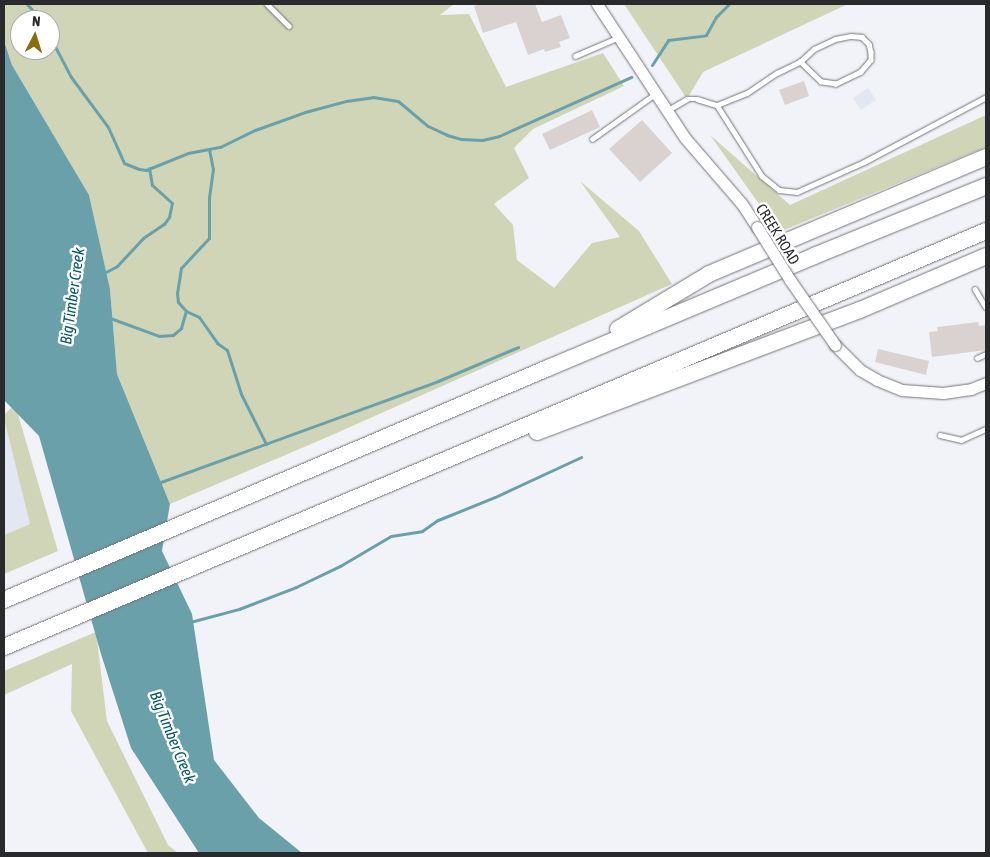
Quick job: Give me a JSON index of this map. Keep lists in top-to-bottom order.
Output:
{
  "streets": {
    "street": ["CREEK ROAD"]
  },
  "water": ["Big Timber Creek"],
  "north": "top"
}
